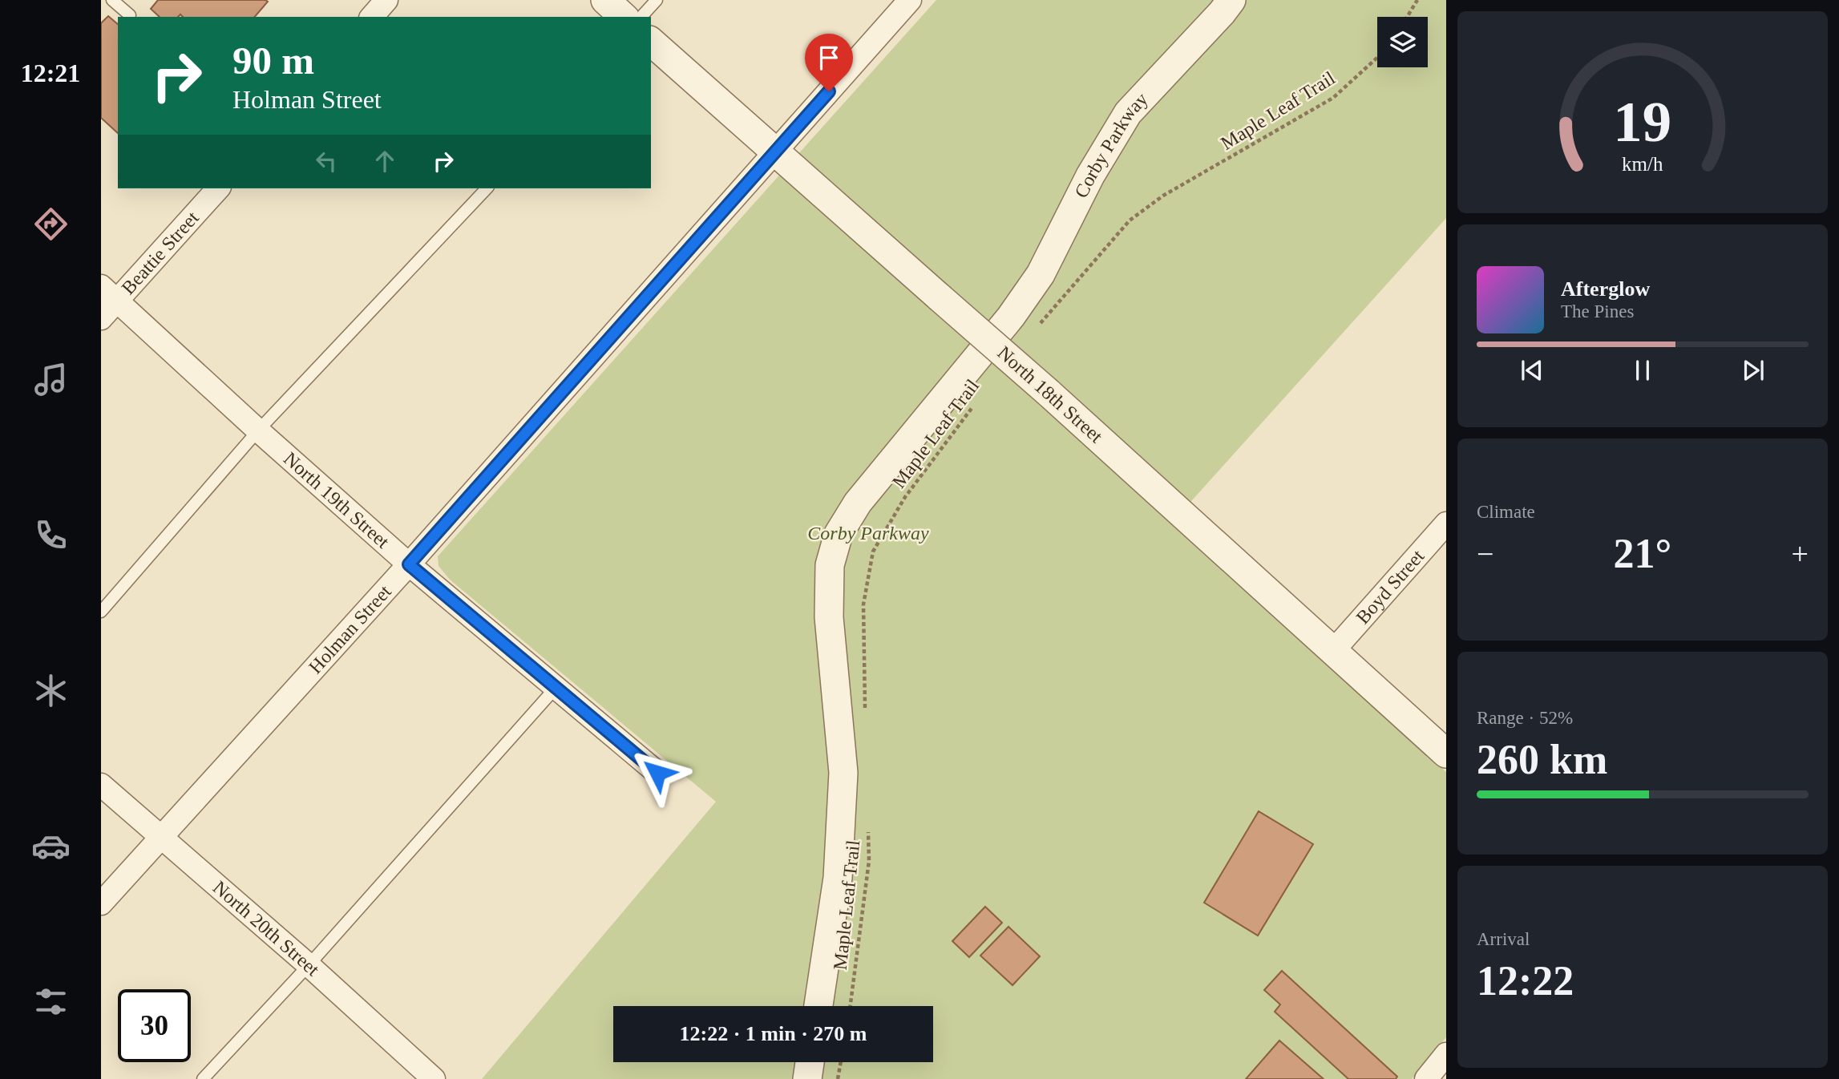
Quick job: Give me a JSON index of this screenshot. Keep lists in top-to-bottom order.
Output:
{
  "streets": {
    "street": [
      "Corby Parkway",
      "Beattie Street",
      "North 18th Street",
      "North 19th Street",
      "Boyd Street",
      "Holman Street",
      "North 20th Street"
    ],
    "path": ["Maple Leaf Trail"]
  },
  "crossings": [
    ["Beattie Street", "North 19th Street"],
    ["North 18th Street", "Boyd Street"],
    ["North 18th Street", "Holman Street"],
    ["North 19th Street", "Holman Street"],
    ["Holman Street", "North 20th Street"]
  ],
  "parks": ["Corby Parkway"],
  "page": {
    "tabs": "12:21",
    "turn": ["90 m", "Holman Street"],
    "song": ["Afterglow", "The Pines"],
    "tile": [
      "Climate",
      ["Range · 52%", "260 km"],
      ["Arrival", "12:22"]
    ],
    "heat": ["−", "21°", "+"],
    "limit": "30",
    "trip": "12:22 · 1 min · 270 m",
    "gauge": ["19", "km/h"]
  }
}
